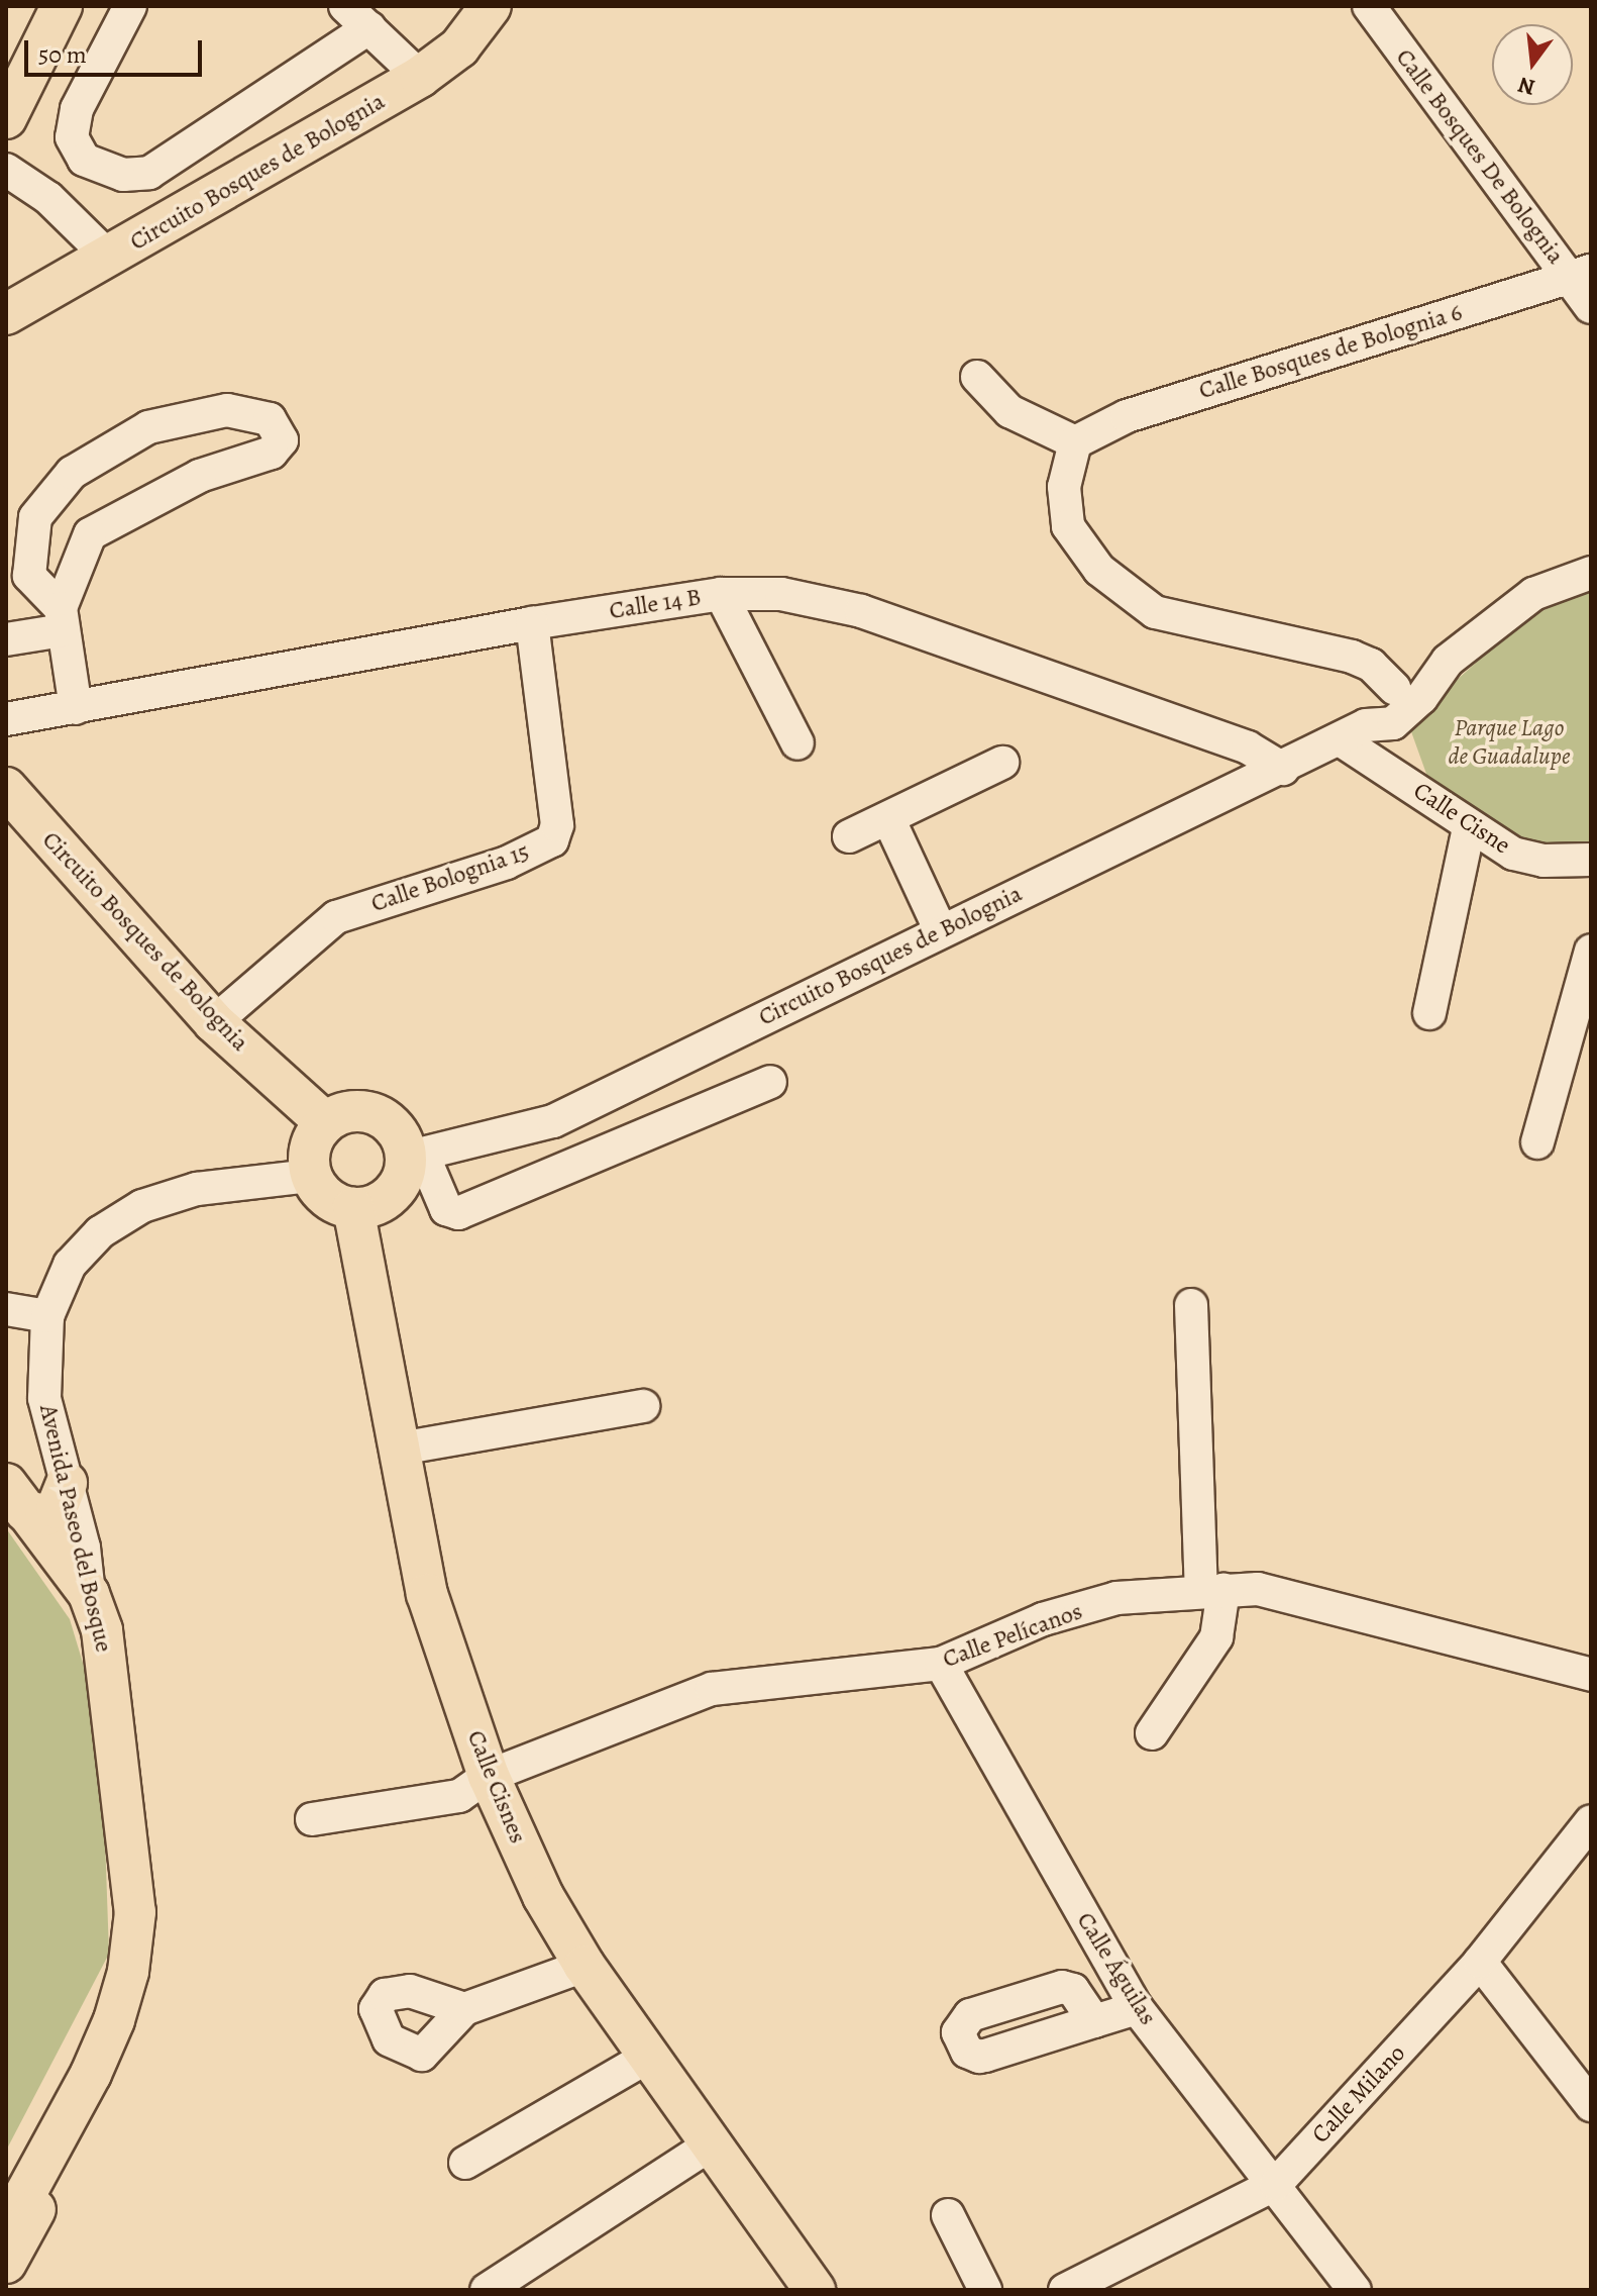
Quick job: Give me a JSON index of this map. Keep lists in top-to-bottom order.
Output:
{
  "streets": {
    "main road": ["Circuito Bosques de Bolognia", "Avenida Paseo del Bosque", "Calle Cisnes"],
    "street": [
      "Calle Bosques De Bolognia",
      "Calle Bosques de Bolognia 6",
      "Calle 14 B",
      "Calle Cisne",
      "Calle Bolognia 15",
      "Calle Pelícanos",
      "Calle Águilas",
      "Calle Milano"
    ]
  },
  "crossings": [
    ["Calle Bosques De Bolognia", "Calle Bosques de Bolognia 6"],
    ["Circuito Bosques de Bolognia", "Calle 14 B"],
    ["Circuito Bosques de Bolognia", "Calle Cisne"],
    ["Circuito Bosques de Bolognia", "Calle Bolognia 15"],
    ["Circuito Bosques de Bolognia", "Avenida Paseo del Bosque"],
    ["Circuito Bosques de Bolognia", "Calle Cisnes"],
    ["Calle 14 B", "Calle Bolognia 15"],
    ["Avenida Paseo del Bosque", "Calle Cisnes"],
    ["Calle Pelícanos", "Calle Cisnes"],
    ["Calle Pelícanos", "Calle Águilas"],
    ["Calle Águilas", "Calle Milano"]
  ],
  "parks": ["Parque Lago de Guadalupe"],
  "scale_bar": "50 m",
  "north": "bottom"
}
